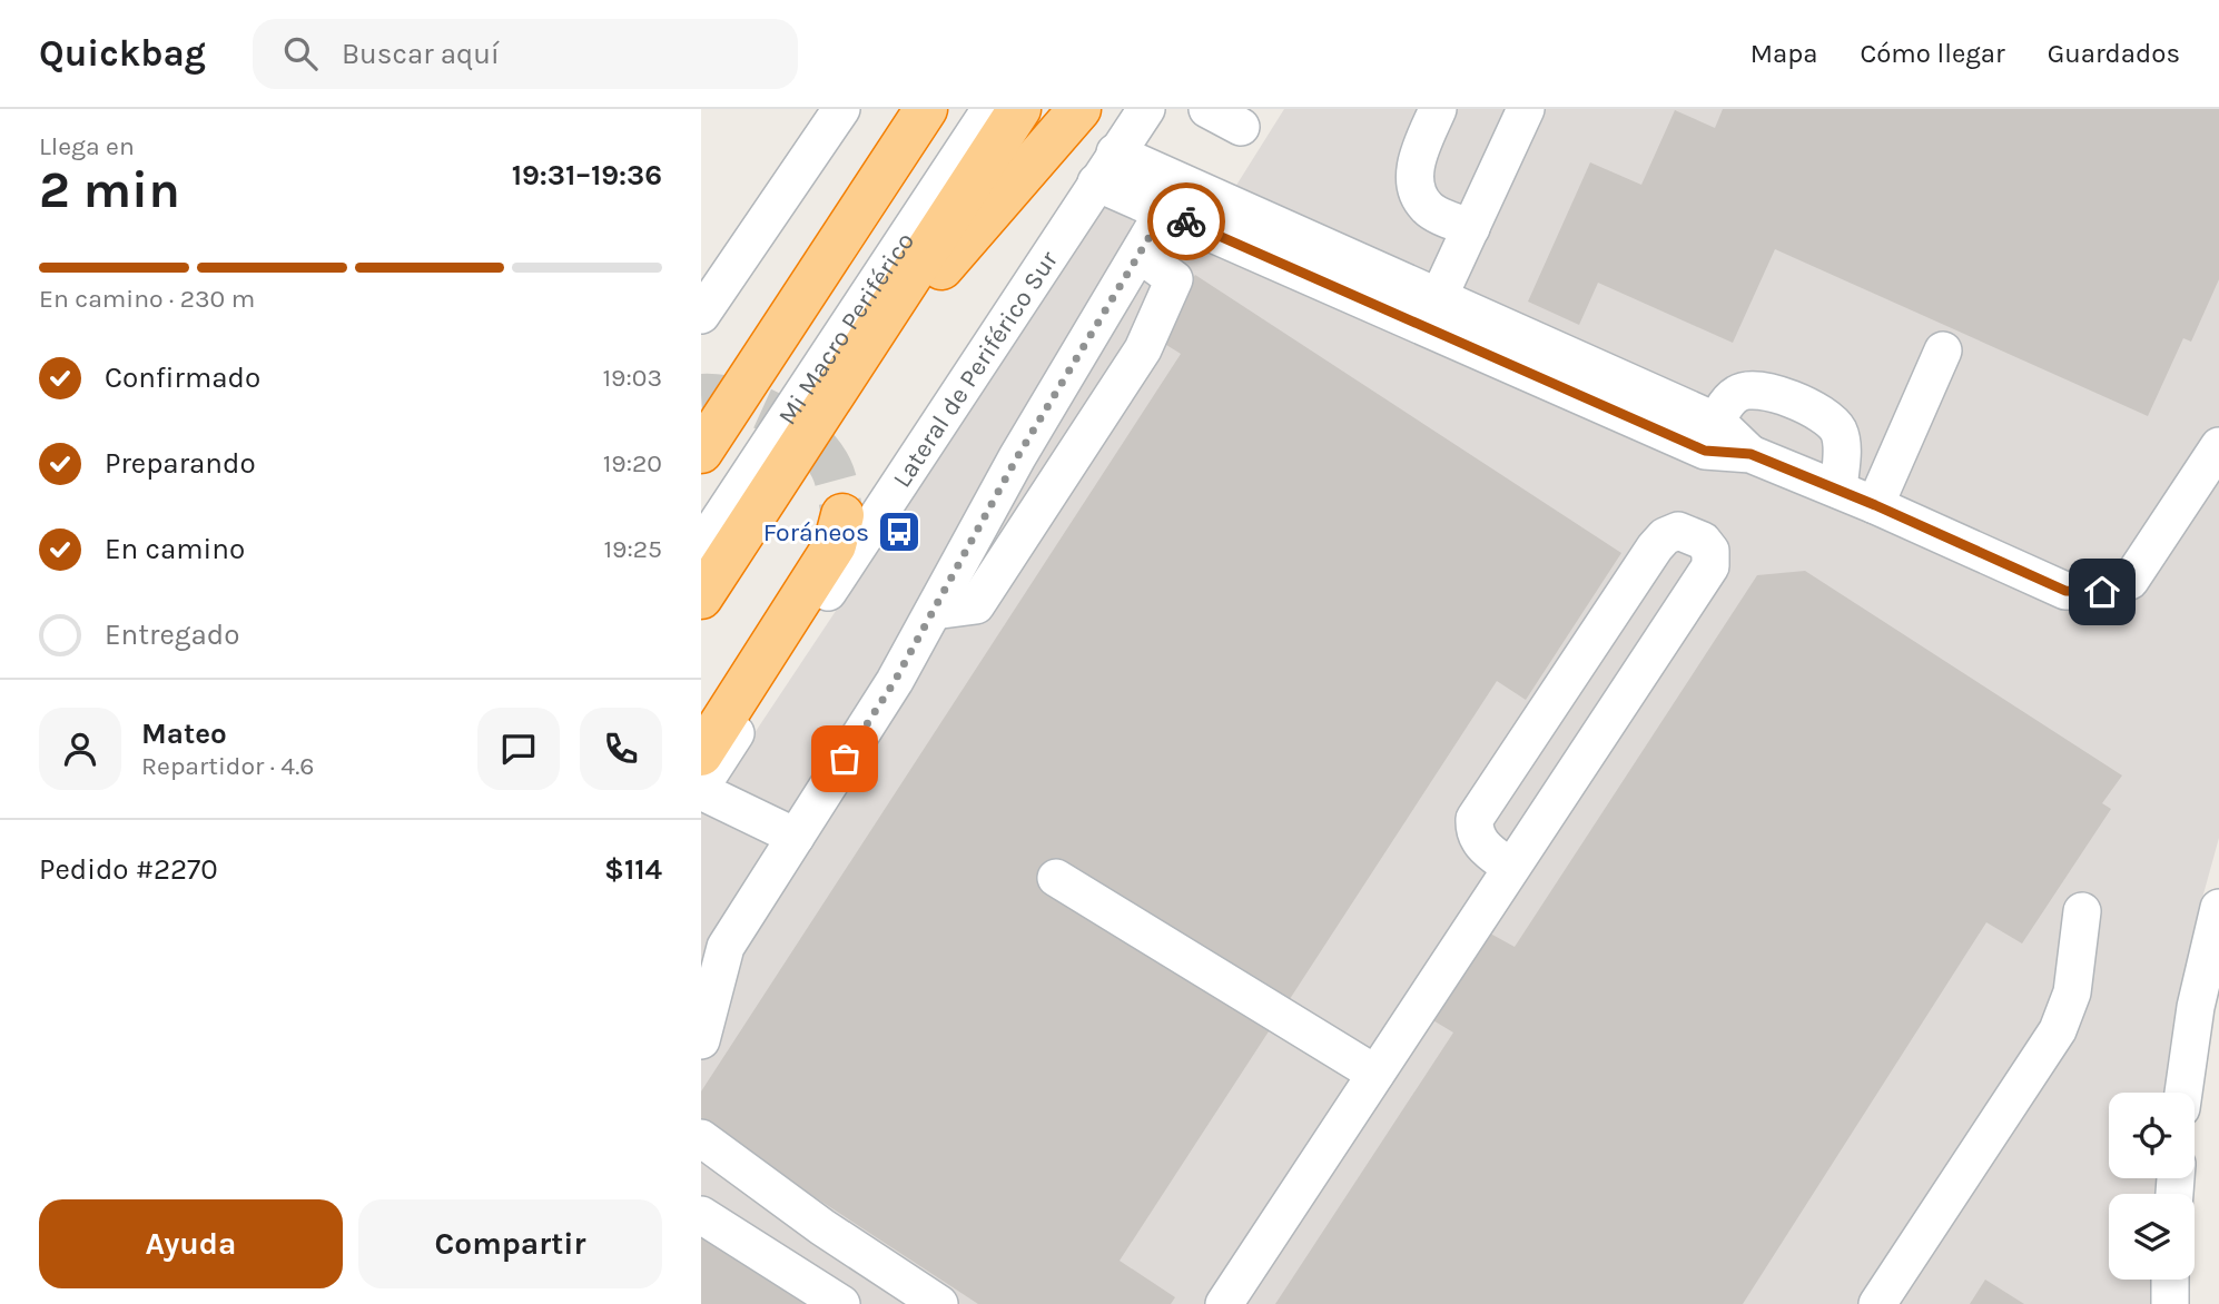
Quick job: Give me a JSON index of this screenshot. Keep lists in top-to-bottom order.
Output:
{
  "streets": {
    "street": ["Mi Macro Periférico", "Lateral de Periférico Sur"]
  },
  "places": {
    "bus stop": ["Foráneos"]
  },
  "page": {
    "header": "Quickbag",
    "search": "Buscar aquí",
    "nav": ["Mapa", "Cómo llegar", "Guardados"],
    "heading": ["2 min", "Llega en", "19:31–19:36"],
    "panel": [
      "Mateo",
      "Repartidor · 4.6",
      "Pedido #2270",
      "$114"
    ],
    "bar": "En camino · 230 m",
    "list": [
      ["Confirmado", "19:03"],
      ["Preparando", "19:20"],
      ["En camino", "19:25"],
      "Entregado"
    ],
    "buttons": ["Ayuda", "Compartir"]
  }
}
